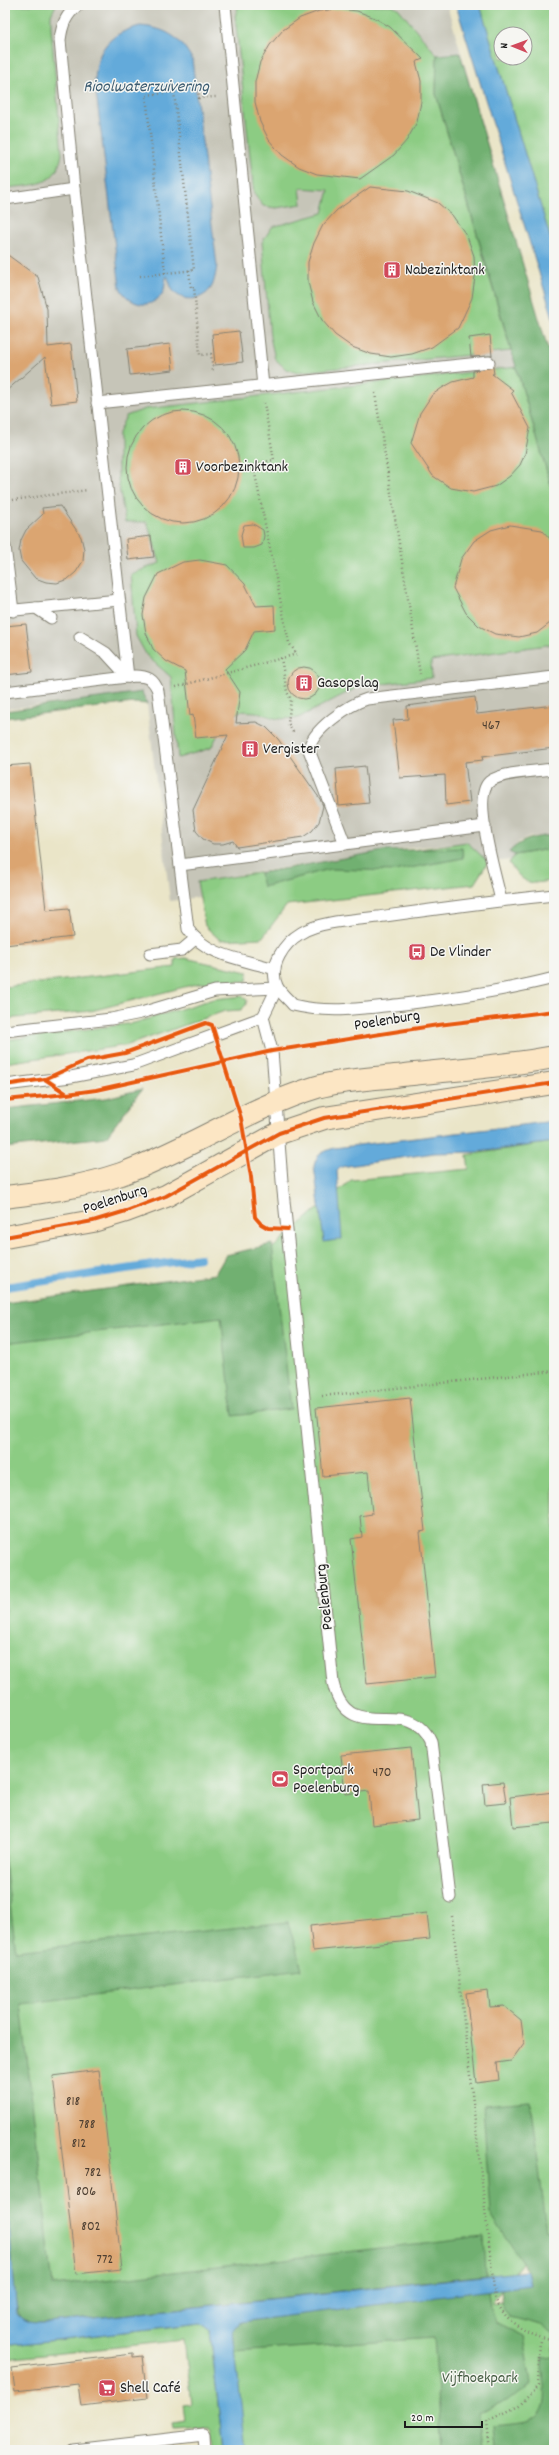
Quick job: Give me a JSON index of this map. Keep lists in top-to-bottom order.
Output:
{
  "streets": {
    "street": ["Poelenburg"]
  },
  "water": ["Rioolwaterzuivering"],
  "parks": ["Vijfhoekpark"],
  "places": {
    "building": [
      "Nabezinktank",
      "Voorbezinktank",
      "Gasopslag",
      "Vergister"
    ],
    "bus stop": ["De Vlinder"],
    "sports": ["Sportpark Poelenburg"],
    "supermarket": ["Shell Café"]
  },
  "house_numbers": [
    "467",
    "470",
    "818",
    "788",
    "812",
    "782",
    "806",
    "802",
    "772"
  ],
  "scale_bar": "20 m",
  "north": "left"
}
